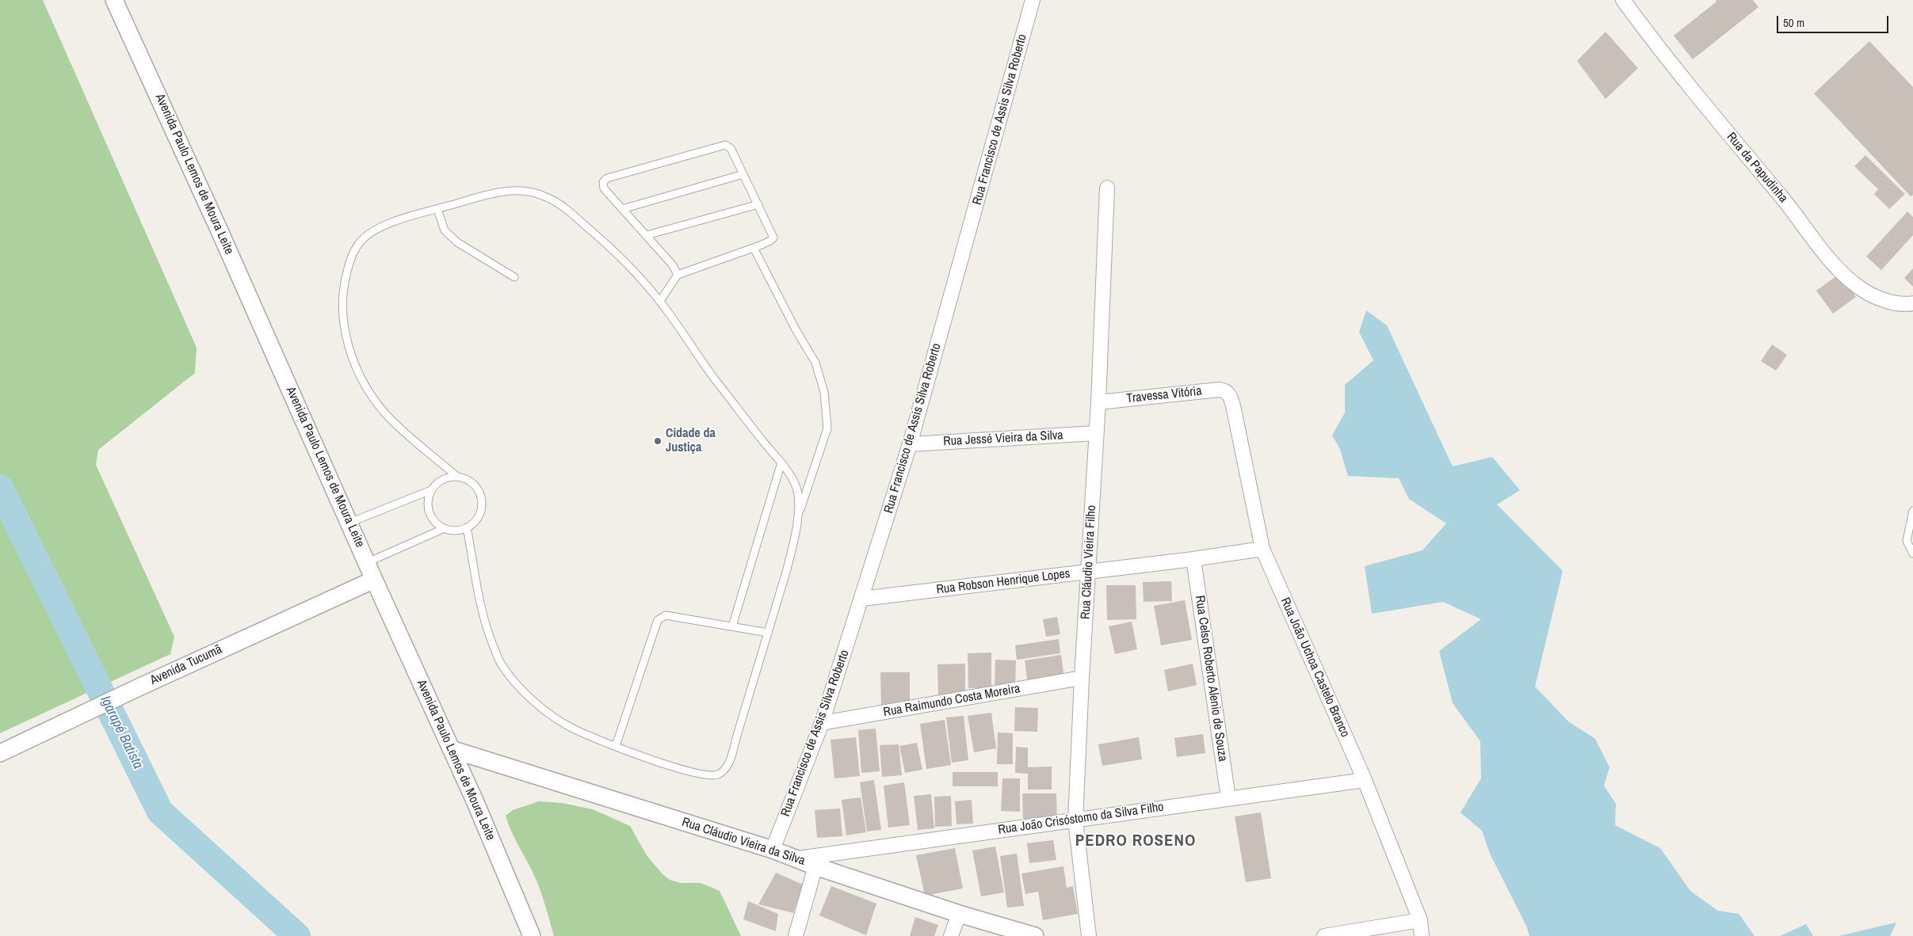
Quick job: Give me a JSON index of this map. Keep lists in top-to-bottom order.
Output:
{
  "streets": {
    "street": [
      "Rua Francisco de Assis Silva Roberto",
      "Rua da Papudinha",
      "Avenida Paulo Lemos de Moura Leite",
      "Travessa Vitória",
      "Rua Jessé Vieira da Silva",
      "Rua Cláudio Vieira Filho",
      "Rua Robson Henrique Lopes",
      "Avenida Tucumã",
      "Rua João Uchoa Castelo Branco",
      "Rua Celso Roberto Alenio de Souza",
      "Rua Raimundo Costa Moreira",
      "Rua João Crisóstomo da Silva Filho",
      "Rua Cláudio Vieira da Silva"
    ]
  },
  "crossings": [
    ["Rua Francisco de Assis Silva Roberto", "Rua Jessé Vieira da Silva"],
    ["Rua Francisco de Assis Silva Roberto", "Rua Robson Henrique Lopes"],
    ["Rua Francisco de Assis Silva Roberto", "Rua Raimundo Costa Moreira"],
    ["Rua Francisco de Assis Silva Roberto", "Rua Cláudio Vieira da Silva"],
    ["Avenida Paulo Lemos de Moura Leite", "Avenida Tucumã"],
    ["Avenida Paulo Lemos de Moura Leite", "Rua Cláudio Vieira da Silva"],
    ["Travessa Vitória", "Rua Cláudio Vieira Filho"],
    ["Travessa Vitória", "Rua João Uchoa Castelo Branco"],
    ["Rua Jessé Vieira da Silva", "Rua Cláudio Vieira Filho"],
    ["Rua Cláudio Vieira Filho", "Rua Robson Henrique Lopes"],
    ["Rua Cláudio Vieira Filho", "Rua Raimundo Costa Moreira"],
    ["Rua Cláudio Vieira Filho", "Rua João Crisóstomo da Silva Filho"],
    ["Rua Robson Henrique Lopes", "Rua João Uchoa Castelo Branco"],
    ["Rua Robson Henrique Lopes", "Rua Celso Roberto Alenio de Souza"],
    ["Rua João Uchoa Castelo Branco", "Rua João Crisóstomo da Silva Filho"],
    ["Rua Celso Roberto Alenio de Souza", "Rua João Crisóstomo da Silva Filho"],
    ["Rua João Crisóstomo da Silva Filho", "Rua Cláudio Vieira da Silva"]
  ],
  "districts": ["PEDRO ROSENO"],
  "water": ["Igarapé Batista"],
  "places": ["Cidade da Justiça"],
  "scale_bar": "50 m"
}
